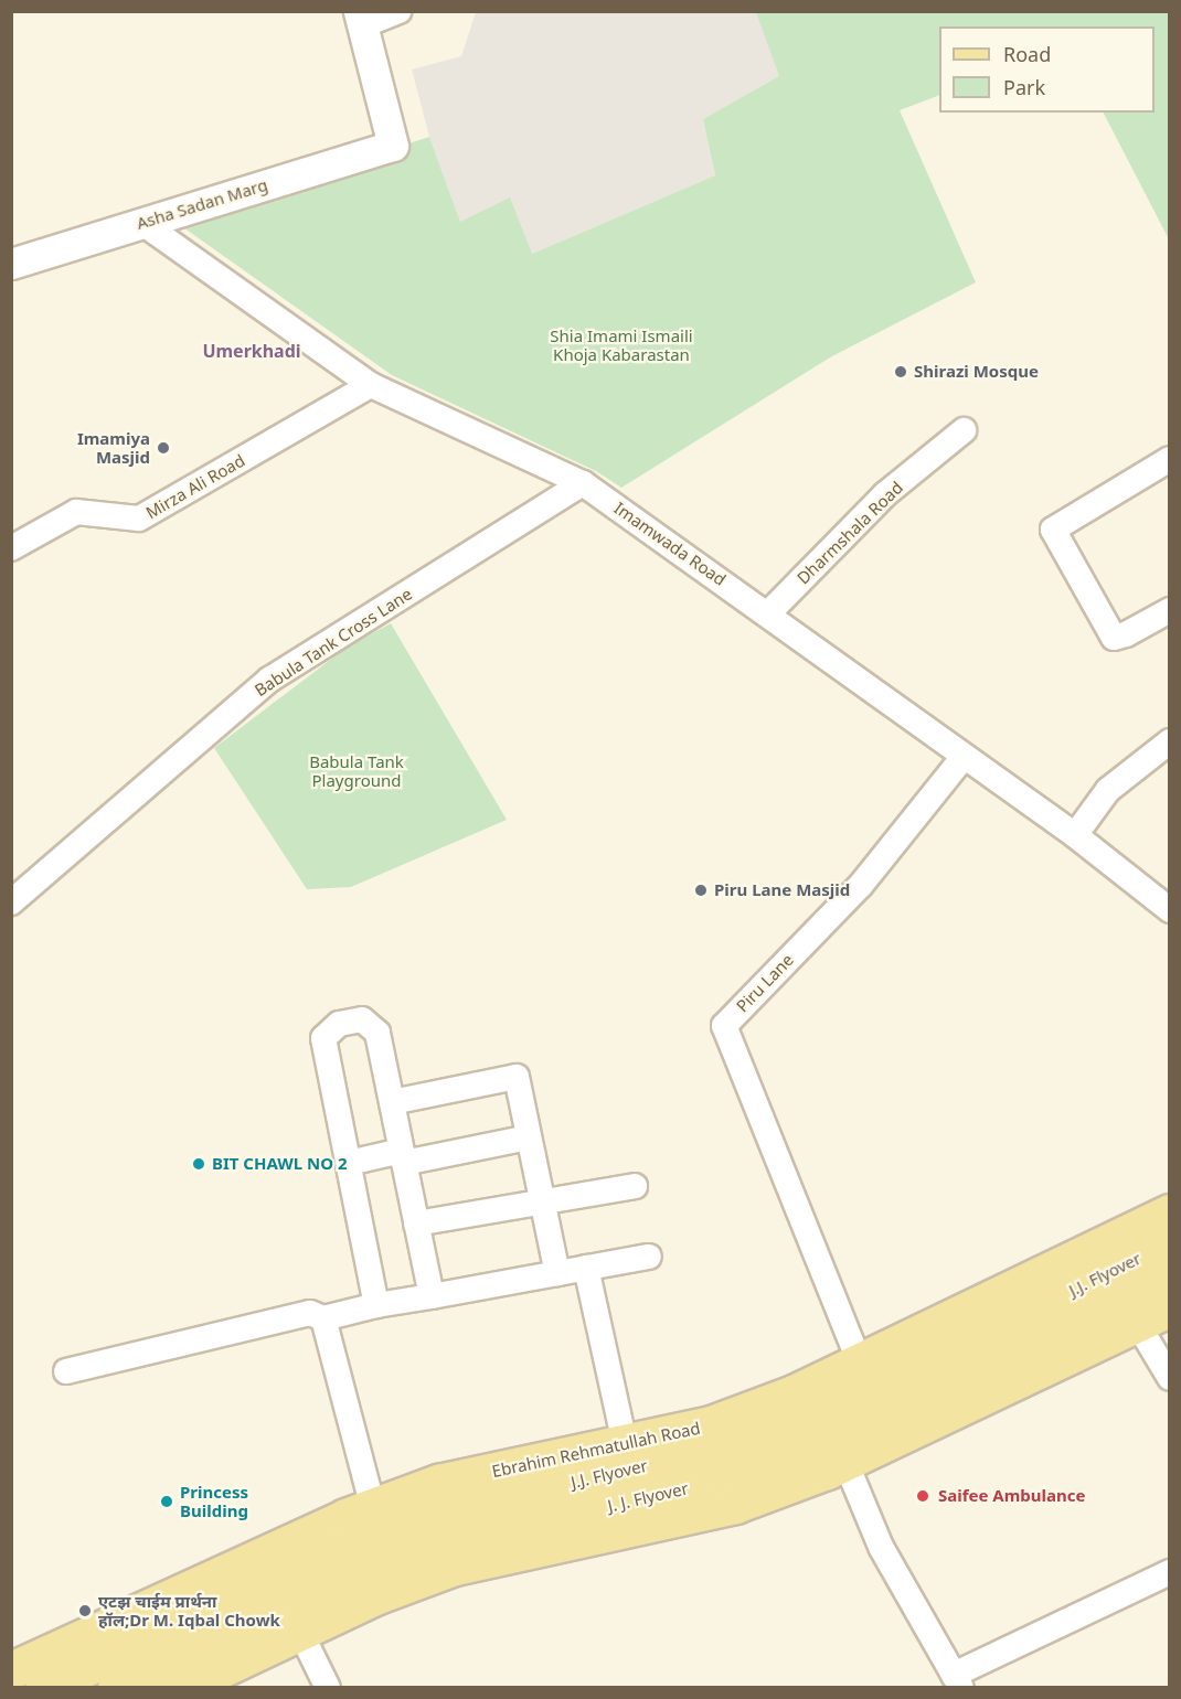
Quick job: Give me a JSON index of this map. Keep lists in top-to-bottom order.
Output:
{
  "streets": {
    "main road": ["J.J. Flyover", "Ebrahim Rehmatullah Road", "J. J. Flyover"],
    "street": [
      "Asha Sadan Marg",
      "Mirza Ali Road",
      "Dharmshala Road",
      "Imamwada Road",
      "Babula Tank Cross Lane",
      "Piru Lane"
    ]
  },
  "crossings": [
    ["Asha Sadan Marg", "Imamwada Road"],
    ["Mirza Ali Road", "Imamwada Road"],
    ["Dharmshala Road", "Imamwada Road"],
    ["Imamwada Road", "Babula Tank Cross Lane"],
    ["Imamwada Road", "Piru Lane"],
    ["Piru Lane", "Ebrahim Rehmatullah Road"],
    ["J.J. Flyover", "Ebrahim Rehmatullah Road"]
  ],
  "districts": ["Umerkhadi"],
  "parks": ["Shia Imami Ismaili Khoja Kabarastan", "Babula Tank Playground"],
  "places": [
    "Shirazi Mosque",
    "Imamiya Masjid",
    "Piru Lane Masjid",
    "BIT CHAWL NO 2",
    "Saifee Ambulance",
    "Princess Building",
    "एटझ चाईम प्रार्थना हॉल;Dr M. Iqbal Chowk"
  ],
  "legend": ["Road", "Park"]
}
